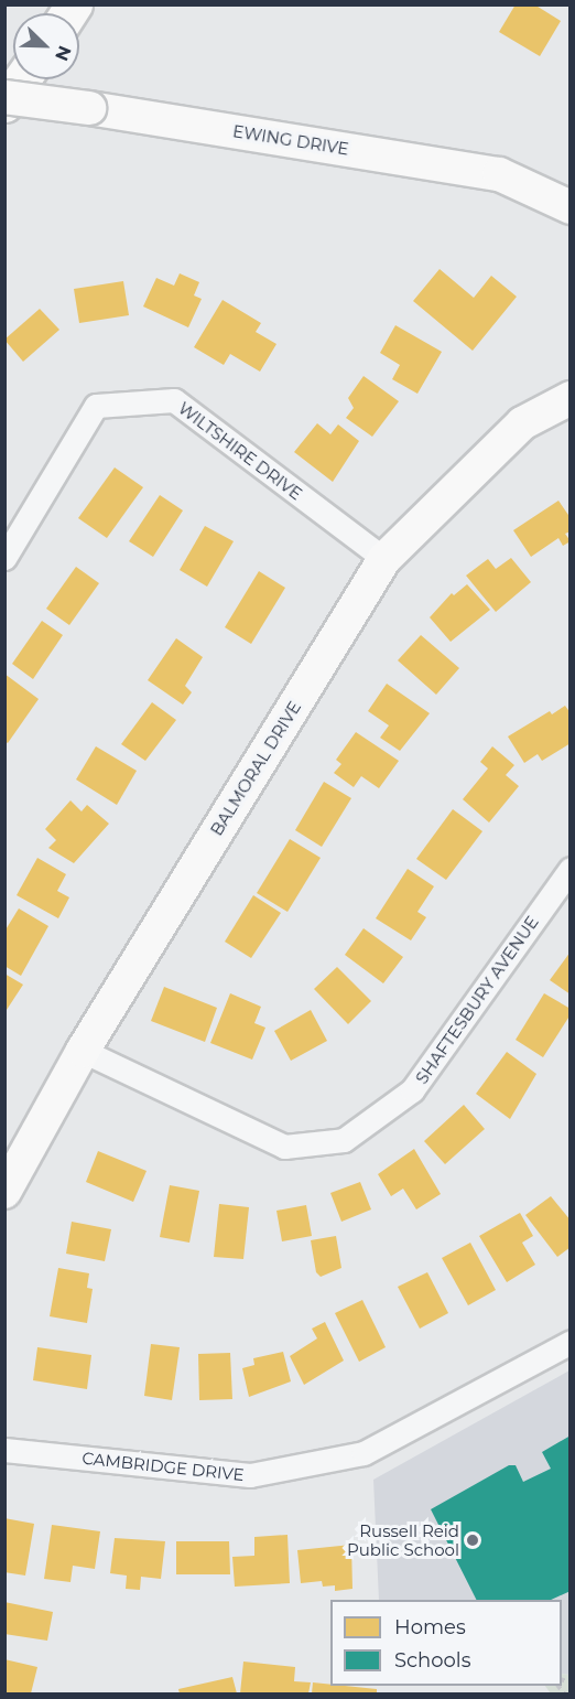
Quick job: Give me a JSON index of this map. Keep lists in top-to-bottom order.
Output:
{
  "streets": {
    "street": [
      "EWING DRIVE",
      "WILTSHIRE DRIVE",
      "BALMORAL DRIVE",
      "SHAFTESBURY AVENUE",
      "CAMBRIDGE DRIVE"
    ]
  },
  "crossings": [
    ["WILTSHIRE DRIVE", "BALMORAL DRIVE"],
    ["BALMORAL DRIVE", "SHAFTESBURY AVENUE"]
  ],
  "places": ["Russell Reid Public School"],
  "legend": ["Homes", "Schools"],
  "north": "bottom right"
}
